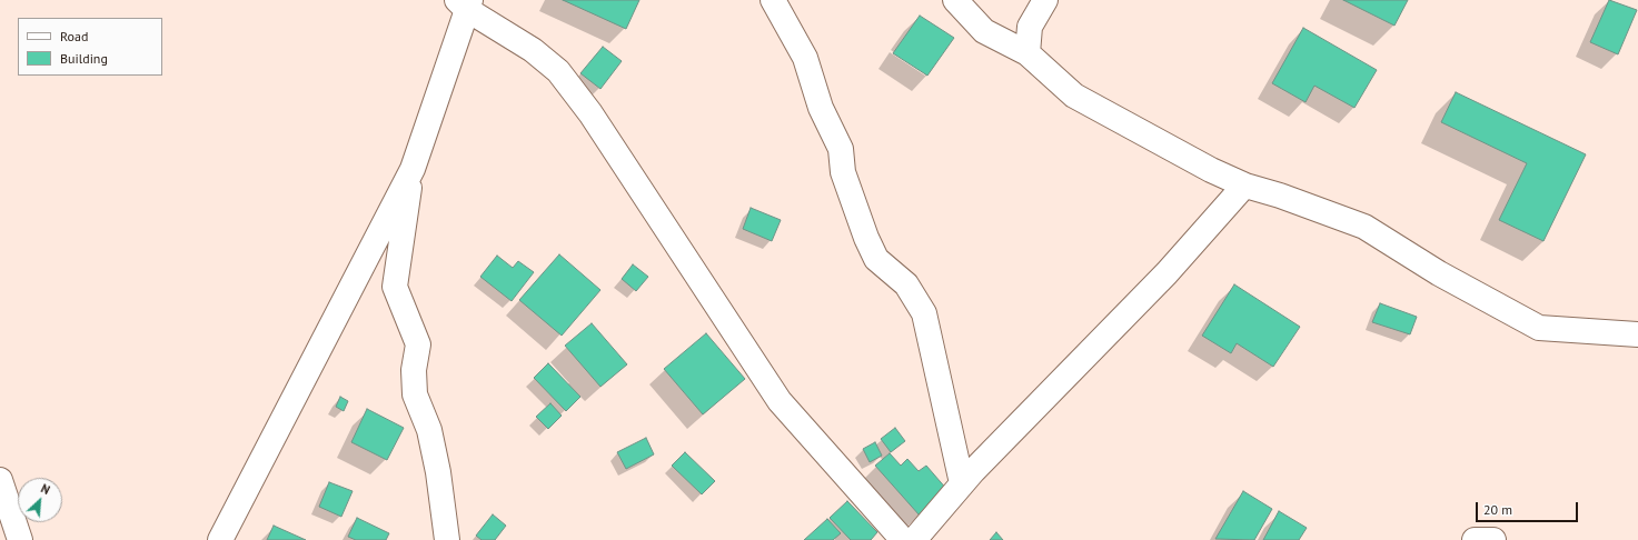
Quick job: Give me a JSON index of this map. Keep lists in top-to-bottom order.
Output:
{
  "legend": ["Road", "Building"],
  "scale_bar": "20 m",
  "north": "top right"
}
